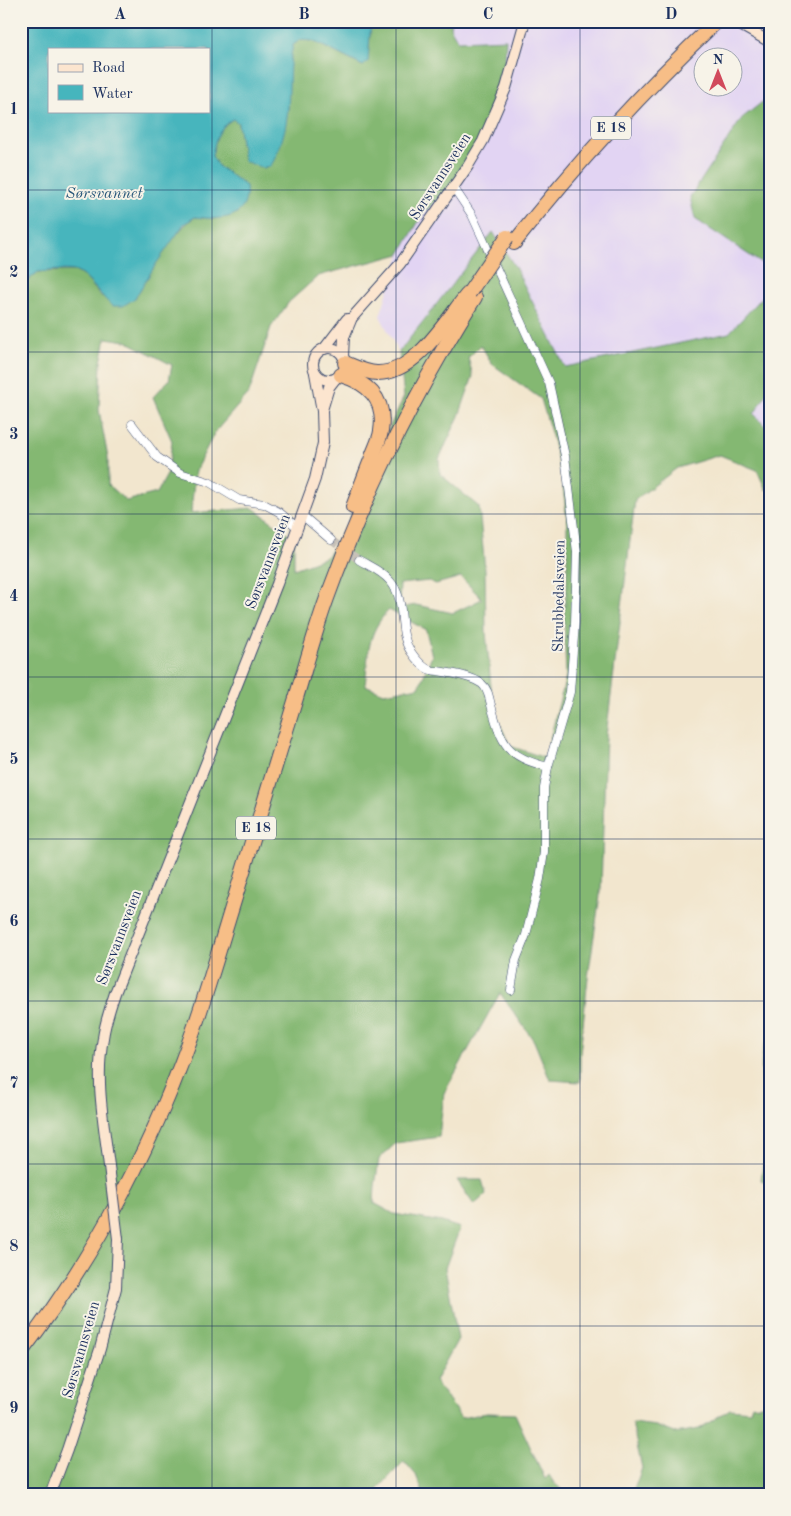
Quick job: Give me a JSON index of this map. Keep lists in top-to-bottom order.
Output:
{
  "streets": {
    "highway": ["E 18"],
    "main road": ["Sørsvannsveien"],
    "street": ["Skrubbedalsveien"]
  },
  "crossings": [
    ["E 18", "Sørsvannsveien"],
    ["Sørsvannsveien", "Skrubbedalsveien"]
  ],
  "water": ["Sørsvannet"],
  "legend": ["Road", "Water"],
  "north": "top",
  "grid": {
    "columns": [
      "A",
      "B",
      "C",
      "D"
    ],
    "rows": [
      "1",
      "2",
      "3",
      "4",
      "5",
      "6",
      "7",
      "8",
      "9"
    ]
  }
}
